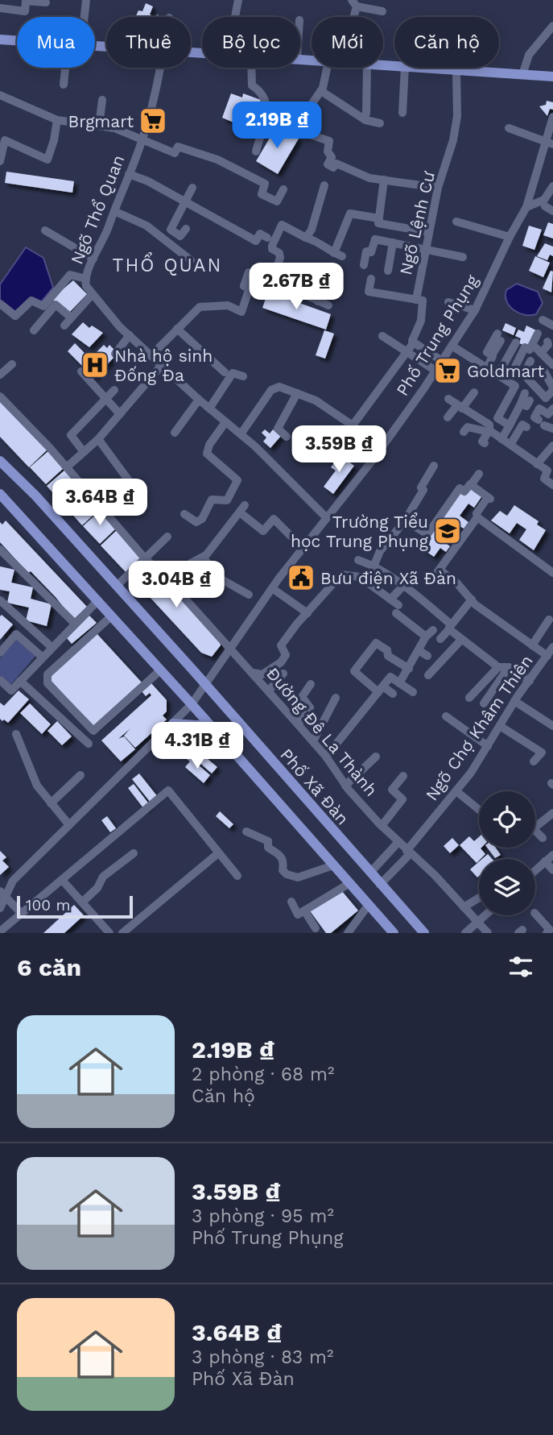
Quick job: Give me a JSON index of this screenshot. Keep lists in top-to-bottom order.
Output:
{
  "streets": {
    "main road": ["Phố Xã Đàn"],
    "street": [
      "Ngõ Thổ Quan",
      "Ngõ Lệnh Cư",
      "Phố Trung Phụng",
      "Ngõ Chợ Khâm Thiên",
      "Đường Đê La Thành"
    ]
  },
  "crossings": [
    ["Ngõ Thổ Quan", "Phố Trung Phụng"],
    ["Phố Trung Phụng", "Đường Đê La Thành"],
    ["Phố Trung Phụng", "Phố Xã Đàn"],
    ["Ngõ Chợ Khâm Thiên", "Đường Đê La Thành"],
    ["Ngõ Chợ Khâm Thiên", "Phố Xã Đàn"]
  ],
  "districts": ["THỔ QUAN"],
  "places": {
    "supermarket": ["Brgmart", "Goldmart"],
    "hospital": ["Nhà hộ sinh Đống Đa"],
    "school or university": ["Trường Tiểu học Trung Phụng"],
    "public building": ["Bưu điện Xã Đàn"]
  },
  "scale_bar": "100 m",
  "page": {
    "chip": [
      "Mua",
      "Thuê",
      "Bộ lọc",
      "Mới",
      "Căn hộ"
    ],
    "price": [
      "2.19B ₫",
      "2.67B ₫",
      "3.59B ₫",
      "3.64B ₫",
      "3.04B ₫",
      "4.31B ₫"
    ],
    "scale": "100 m",
    "heading": "6 căn",
    "list": [
      {
        "name": "2.19B ₫",
        "note": "2 phòng · 68 m² · Căn hộ"
      },
      {
        "name": "3.59B ₫",
        "note": "3 phòng · 95 m² · Phố Trung Phụng"
      },
      {
        "name": "3.64B ₫",
        "note": "3 phòng · 83 m² · Phố Xã Đàn"
      }
    ]
  }
}
